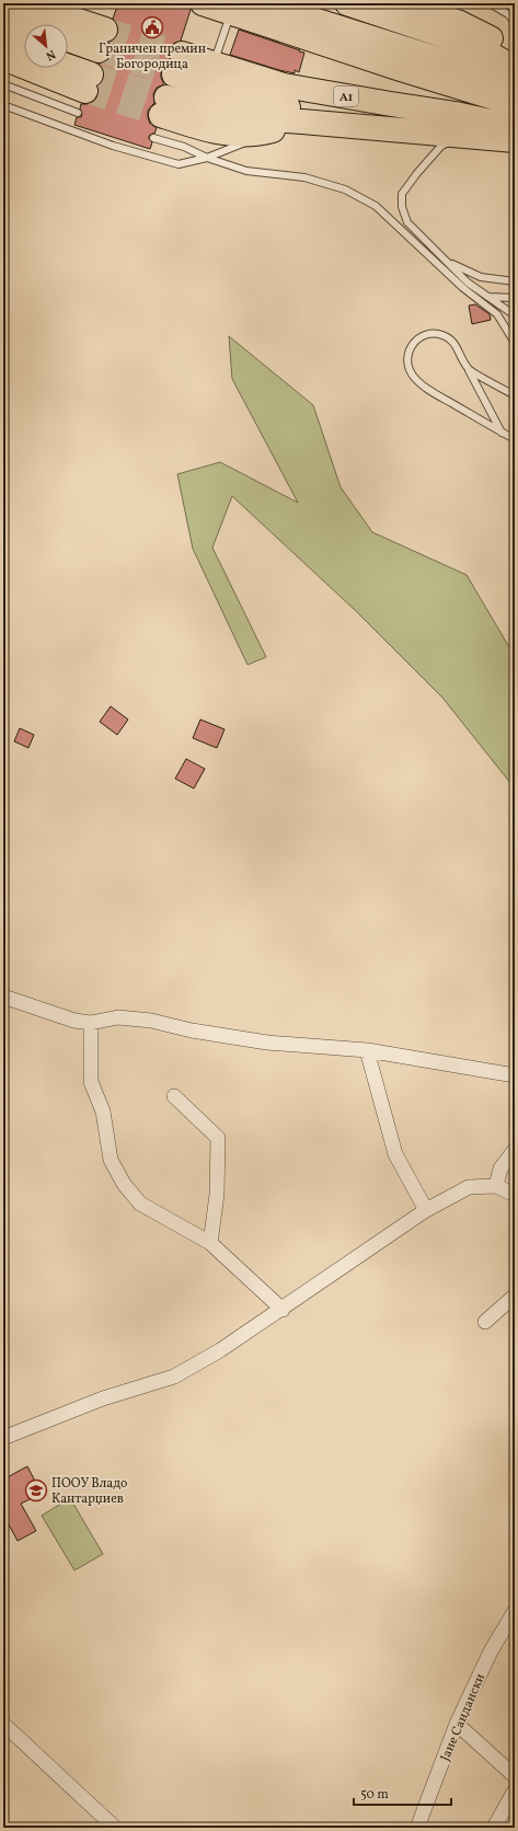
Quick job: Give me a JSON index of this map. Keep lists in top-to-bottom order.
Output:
{
  "streets": {
    "highway": ["A1"],
    "street": ["Јане Сандански"]
  },
  "places": {
    "public building": ["Граничен премин Богородица"],
    "school or university": ["ПООУ Владо Кантарџиев"]
  },
  "scale_bar": "50 m",
  "north": "bottom right"
}
